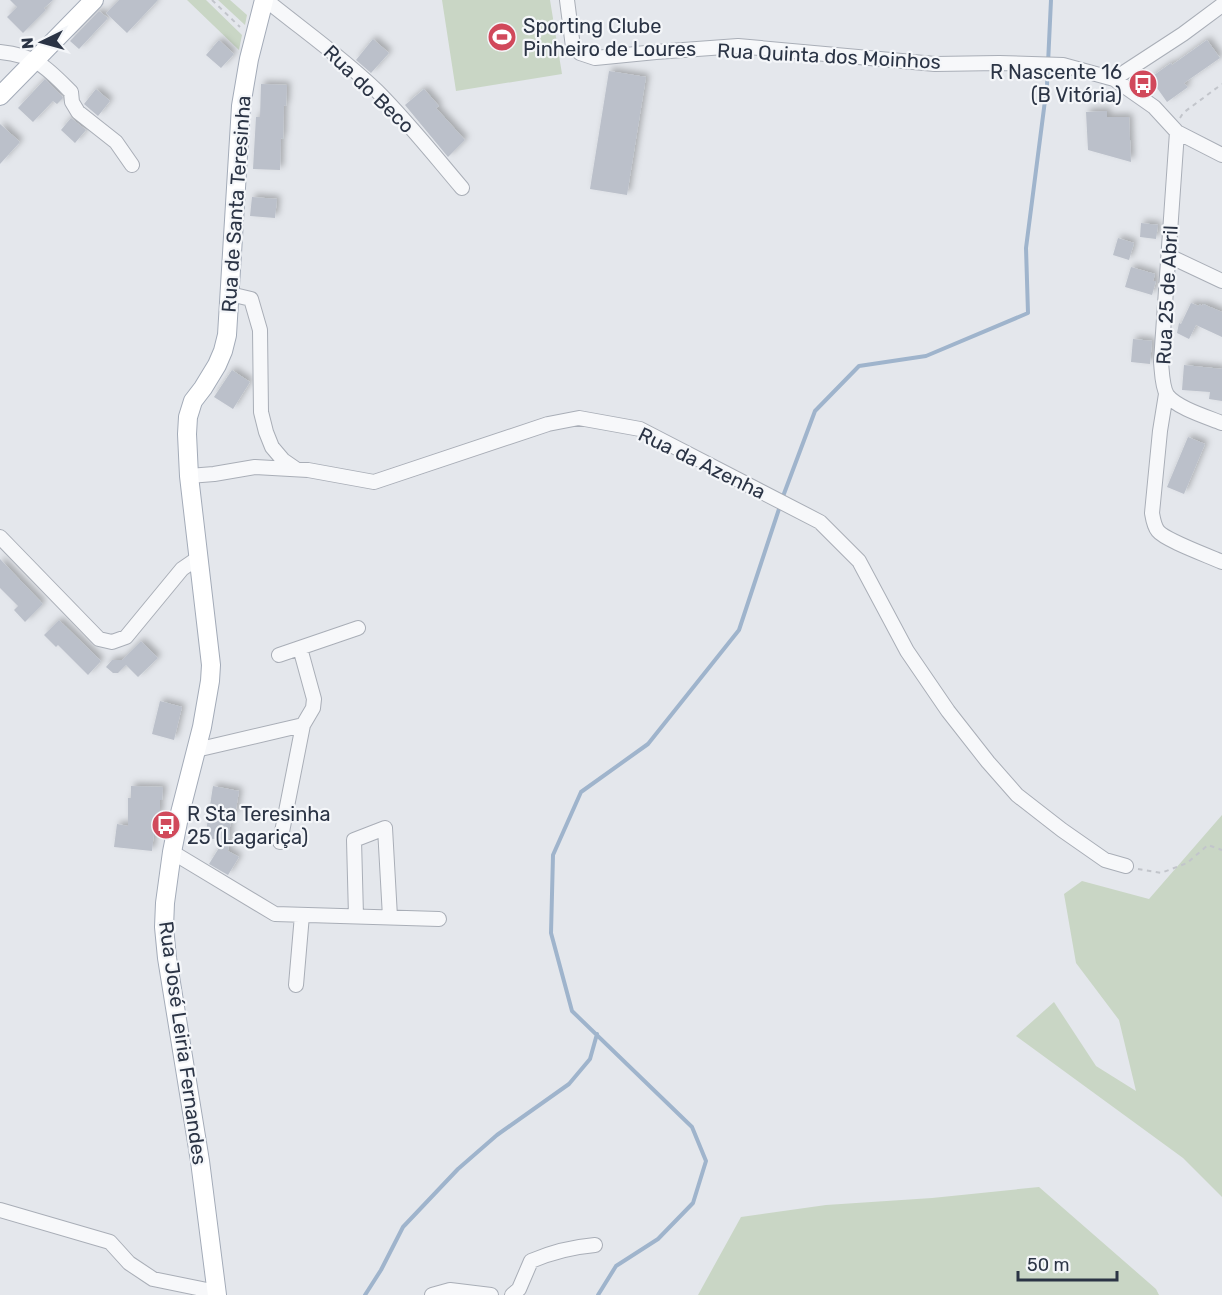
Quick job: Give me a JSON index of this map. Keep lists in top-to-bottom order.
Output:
{
  "streets": {
    "main road": ["Rua de Santa Teresinha", "Rua José Leiria Fernandes"],
    "street": [
      "Rua Quinta dos Moinhos",
      "Rua do Beco",
      "Rua 25 de Abril",
      "Rua da Azenha"
    ]
  },
  "crossings": [
    ["Rua Quinta dos Moinhos", "Rua 25 de Abril"],
    ["Rua do Beco", "Rua de Santa Teresinha"],
    ["Rua de Santa Teresinha", "Rua José Leiria Fernandes"],
    ["Rua da Azenha", "Rua José Leiria Fernandes"]
  ],
  "places": {
    "sports": ["Sporting Clube Pinheiro de Loures"],
    "bus stop": ["R Nascente 16 (B Vitória)", "R Sta Teresinha 25 (Lagariça)"]
  },
  "scale_bar": "50 m",
  "north": "left"
}
